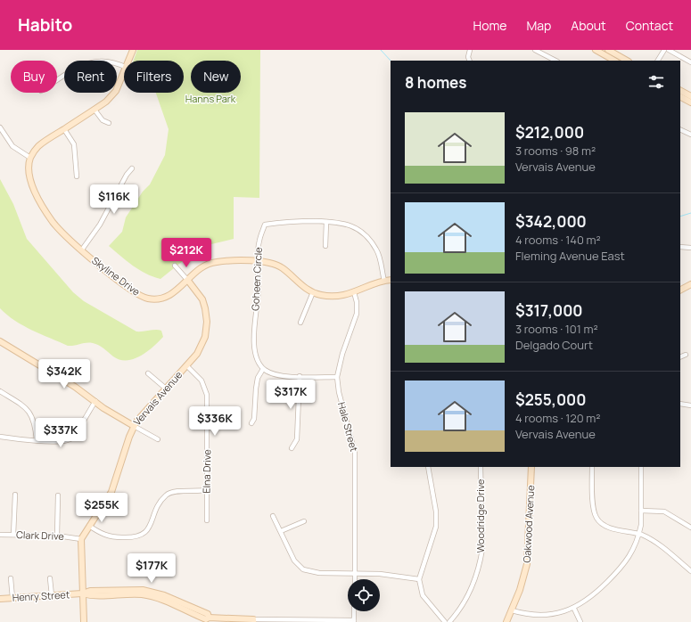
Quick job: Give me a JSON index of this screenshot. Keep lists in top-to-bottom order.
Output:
{
  "streets": {
    "street": [
      "Skyline Drive",
      "Goheen Circle",
      "Vervais Avenue",
      "Hale Street",
      "Elna Drive",
      "Woodridge Drive",
      "Oakwood Avenue",
      "Clark Drive",
      "Henry Street"
    ]
  },
  "crossings": [
    ["Skyline Drive", "Goheen Circle"],
    ["Skyline Drive", "Vervais Avenue"],
    ["Skyline Drive", "Hale Street"],
    ["Vervais Avenue", "Elna Drive"],
    ["Vervais Avenue", "Clark Drive"]
  ],
  "parks": ["Hanns Park"],
  "page": {
    "header": "Habito",
    "nav": [
      "Home",
      "Map",
      "About",
      "Contact"
    ],
    "chip": [
      "Buy",
      "Rent",
      "Filters",
      "New"
    ],
    "heading": "8 homes",
    "list": [
      {
        "name": "$212,000",
        "note": "3 rooms · 98 m² · Vervais Avenue"
      },
      {
        "name": "$342,000",
        "note": "4 rooms · 140 m² · Fleming Avenue East"
      },
      {
        "name": "$317,000",
        "note": "3 rooms · 101 m² · Delgado Court"
      },
      {
        "name": "$255,000",
        "note": "4 rooms · 120 m² · Vervais Avenue"
      }
    ],
    "price": [
      "$116K",
      "$212K",
      "$342K",
      "$317K",
      "$336K",
      "$337K",
      "$255K",
      "$177K"
    ]
  }
}
